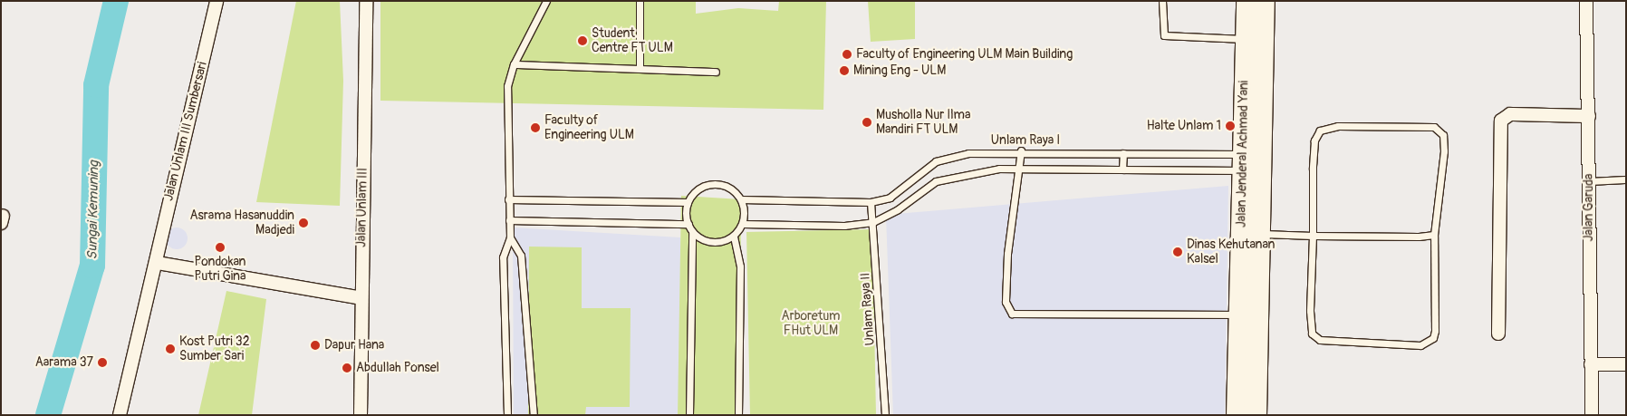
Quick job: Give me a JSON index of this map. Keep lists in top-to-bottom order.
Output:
{
  "streets": {
    "highway": ["Jalan Jenderal Achmad Yani"],
    "street": ["Jalan Unlam III Sumbersari", "Jalan Unlam III", "Jalan Garuda"],
    "lane": ["Unlam Raya I", "Unlam Raya II"]
  },
  "crossings": [
    ["Unlam Raya I", "Jalan Jenderal Achmad Yani"],
    ["Unlam Raya I", "Unlam Raya II"]
  ],
  "water": ["Sungai Kemuning"],
  "parks": ["Arboretum FHut ULM"],
  "places": [
    "Student Centre FT ULM",
    "Faculty of Engineering ULM Main Building",
    "Mining Eng - ULM",
    "Musholla Nur Ilma Mandiri FT ULM",
    "Halte Unlam 1",
    "Faculty of Engineering ULM",
    "Asrama Hasanuddin Madjedi",
    "Pondokan Putri Gina",
    "Dinas Kehutanan Kalsel",
    "Dapur Hana",
    "Kost Putri 32 Sumber Sari",
    "Aarama 37",
    "Abdullah Ponsel"
  ]
}
